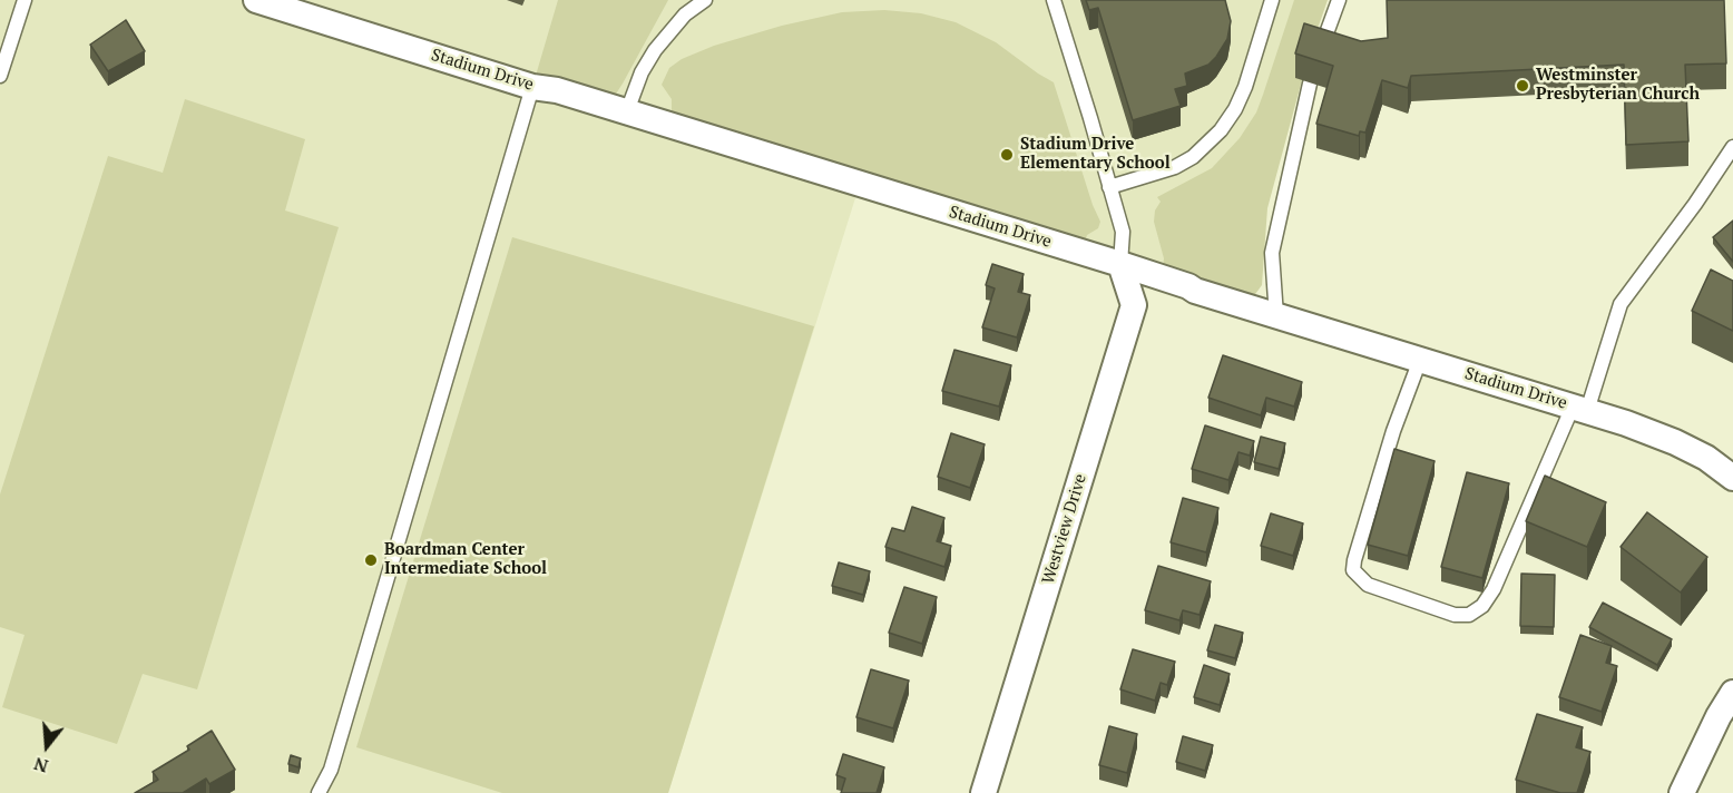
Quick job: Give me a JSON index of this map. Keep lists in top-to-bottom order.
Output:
{
  "streets": {
    "street": ["Stadium Drive", "Westview Drive"]
  },
  "crossings": [
    ["Stadium Drive", "Westview Drive"]
  ],
  "places": ["Westminster Presbyterian Church", "Stadium Drive Elementary School", "Boardman Center Intermediate School"],
  "north": "bottom"
}
